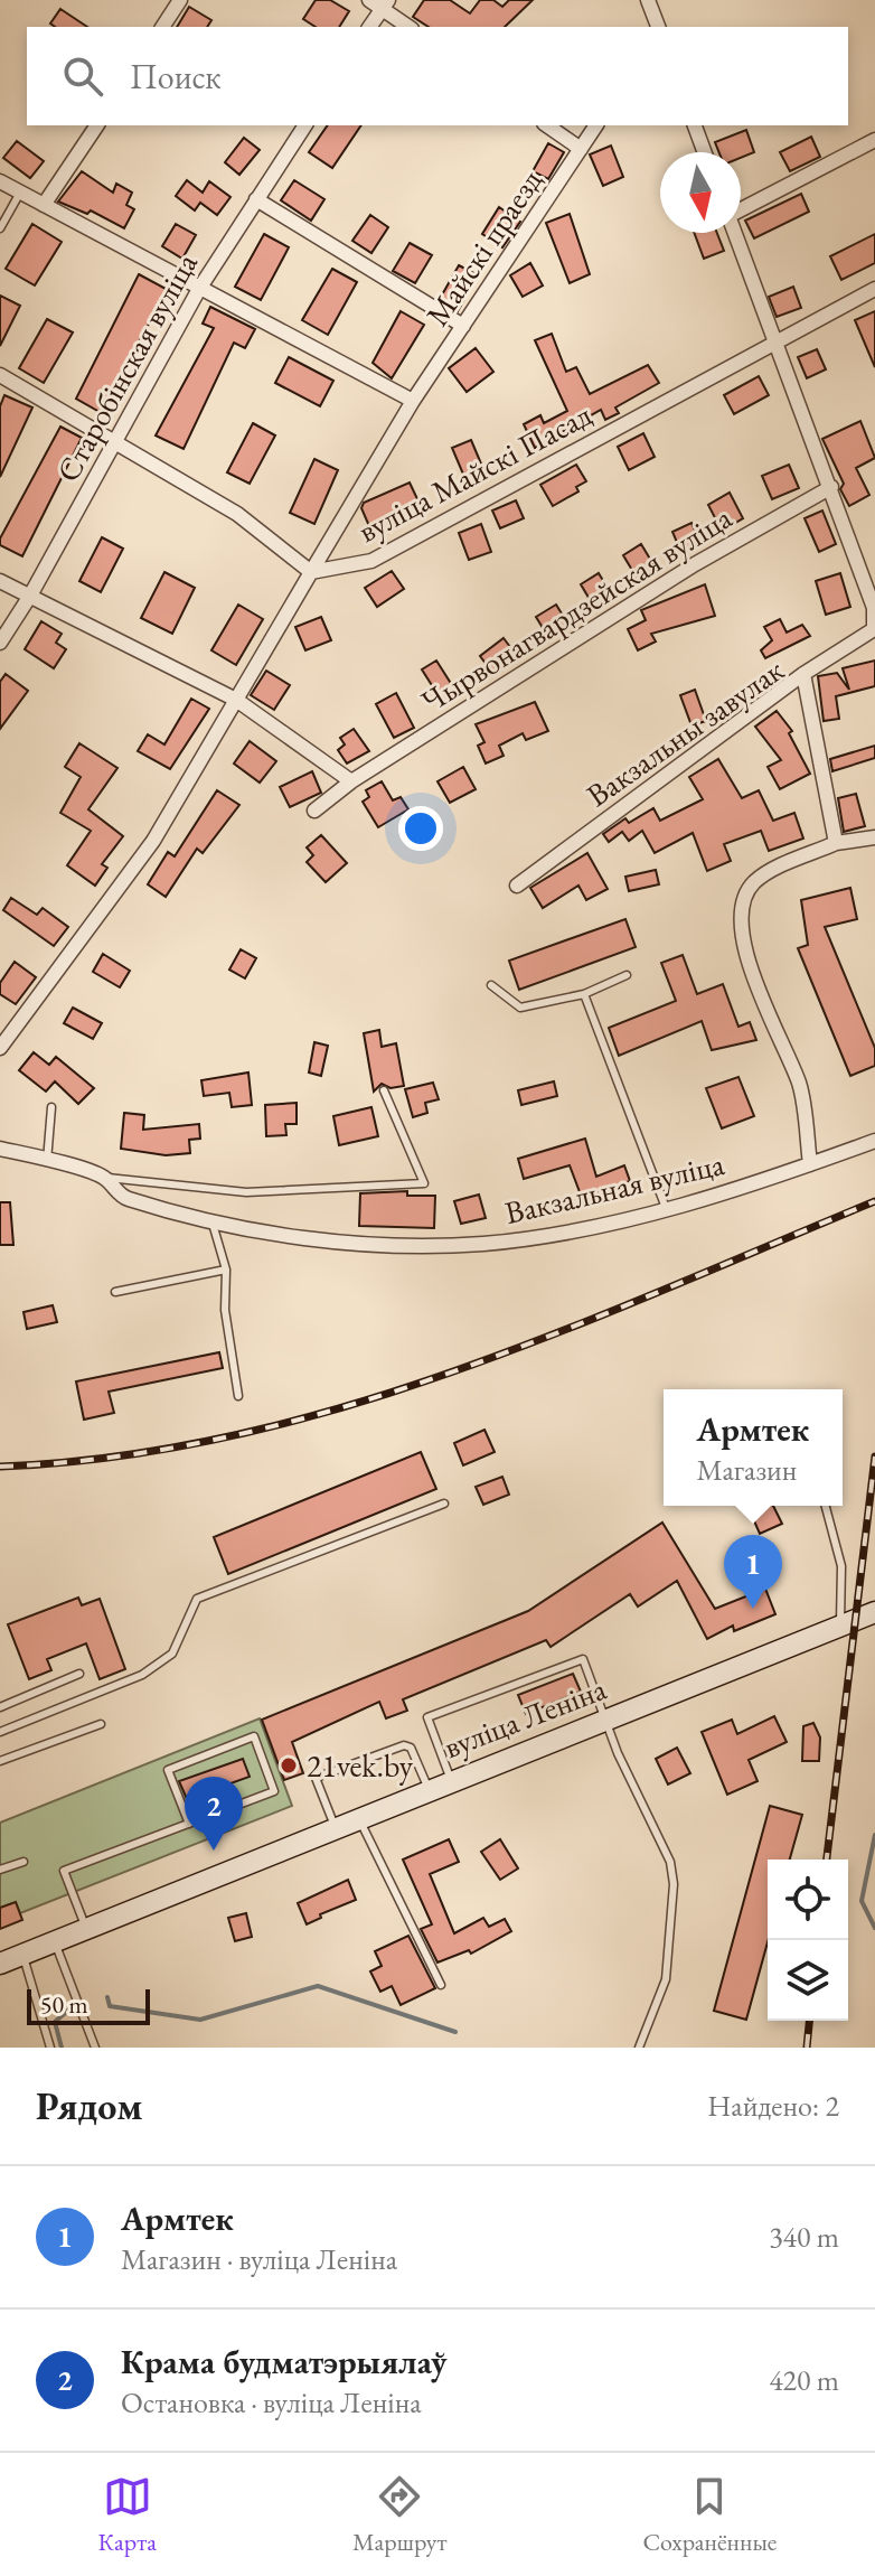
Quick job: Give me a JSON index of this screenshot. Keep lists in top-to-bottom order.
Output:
{
  "streets": {
    "main road": ["вуліца Леніна"],
    "street": [
      "Майскі праезд",
      "Старобінская вуліца",
      "вуліца Майскі Пасад",
      "Чырвонагвардзейская вуліца",
      "Вакзальны завулак",
      "Вакзальная вуліца"
    ]
  },
  "crossings": [
    ["Майскі праезд", "вуліца Майскі Пасад"]
  ],
  "places": ["21vek.by"],
  "scale_bar": "50 m",
  "north": "bottom",
  "page": {
    "search": "Поиск",
    "popup": ["Армтек", "Магазин"],
    "pins": ["1", "2"],
    "scale": "50 m",
    "heading": ["Рядом", "Найдено: 2"],
    "list": [
      {
        "mark": "1",
        "name": "Армтек",
        "note": "Магазин · вуліца Леніна",
        "value": "340 m"
      },
      {
        "mark": "2",
        "name": "Крама будматэрыялаў",
        "note": "Остановка · вуліца Леніна",
        "value": "420 m"
      }
    ],
    "nav": ["Карта", "Маршрут", "Сохранённые"]
  }
}
